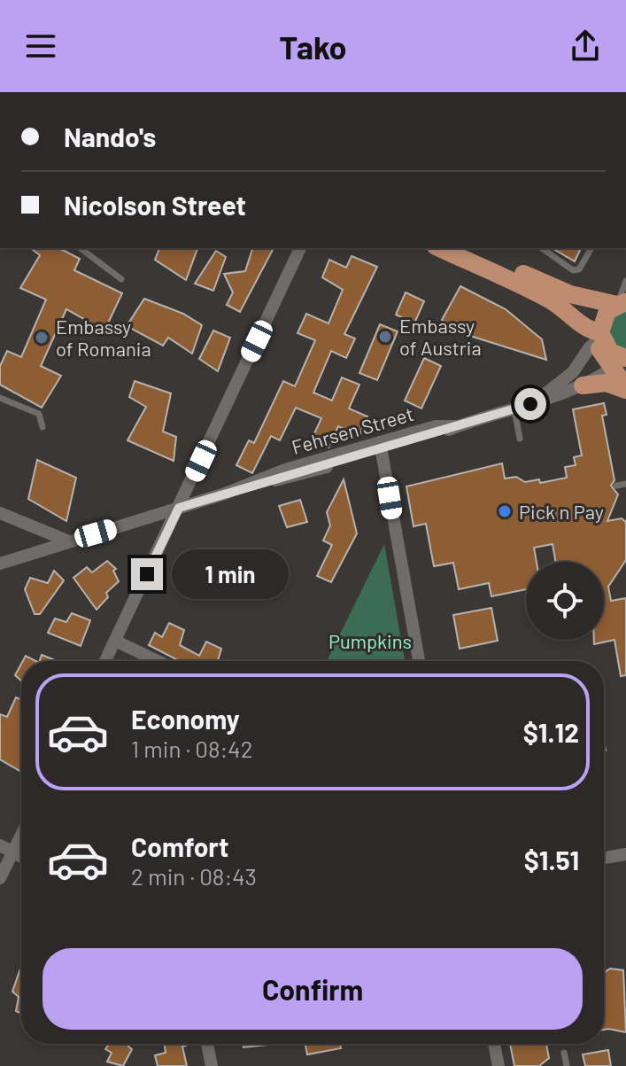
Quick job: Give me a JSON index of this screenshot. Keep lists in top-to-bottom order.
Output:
{
  "streets": {
    "street": ["Fehrsen Street"]
  },
  "parks": ["Pumpkins"],
  "places": ["Embassy of Austria", "Embassy of Romania", "Pick n Pay"],
  "page": {
    "header": "Tako",
    "banner": ["Nando's", "Nicolson Street"],
    "bubble": "1 min",
    "list": [
      {
        "name": "Economy",
        "note": "1 min · 08:42",
        "value": "$1.12"
      },
      {
        "name": "Comfort",
        "note": "2 min · 08:43",
        "value": "$1.51"
      }
    ],
    "buttons": "Confirm"
  }
}
